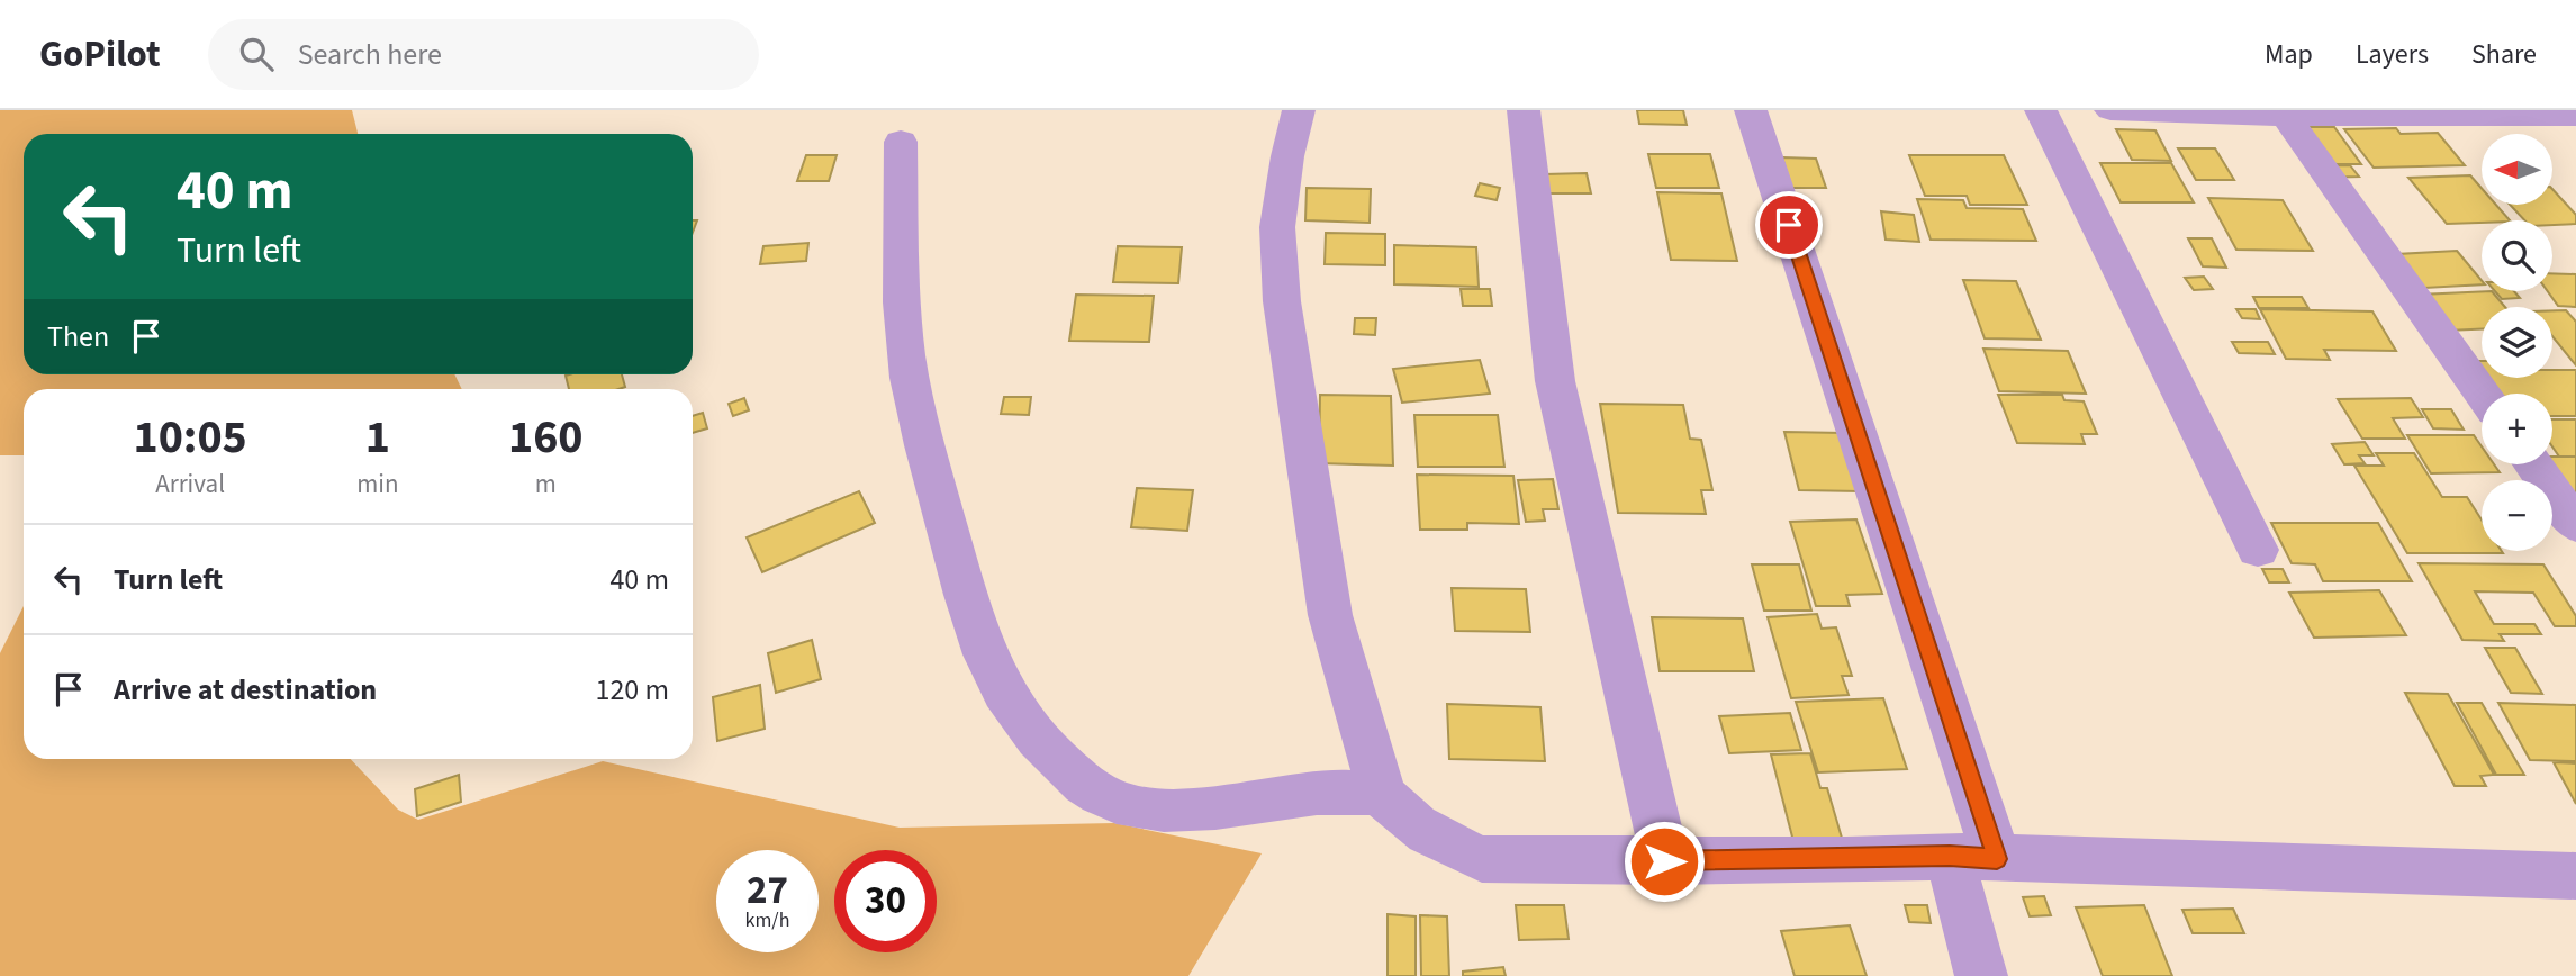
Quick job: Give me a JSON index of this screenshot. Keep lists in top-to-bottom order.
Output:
{
  "north": "left",
  "page": {
    "header": "GoPilot",
    "search": "Search here",
    "nav": ["Map", "Layers", "Share"],
    "map_buttons": ["+", "−"],
    "turn": ["40 m", "Turn left"],
    "then": "Then",
    "eta": [
      "10:05",
      "Arrival",
      "1",
      "min",
      "160",
      "m"
    ],
    "list": [
      {
        "name": "Turn left",
        "value": "40 m"
      },
      {
        "name": "Arrive at destination",
        "value": "120 m"
      }
    ],
    "speed": "27 km/h",
    "limit": "30"
  }
}
